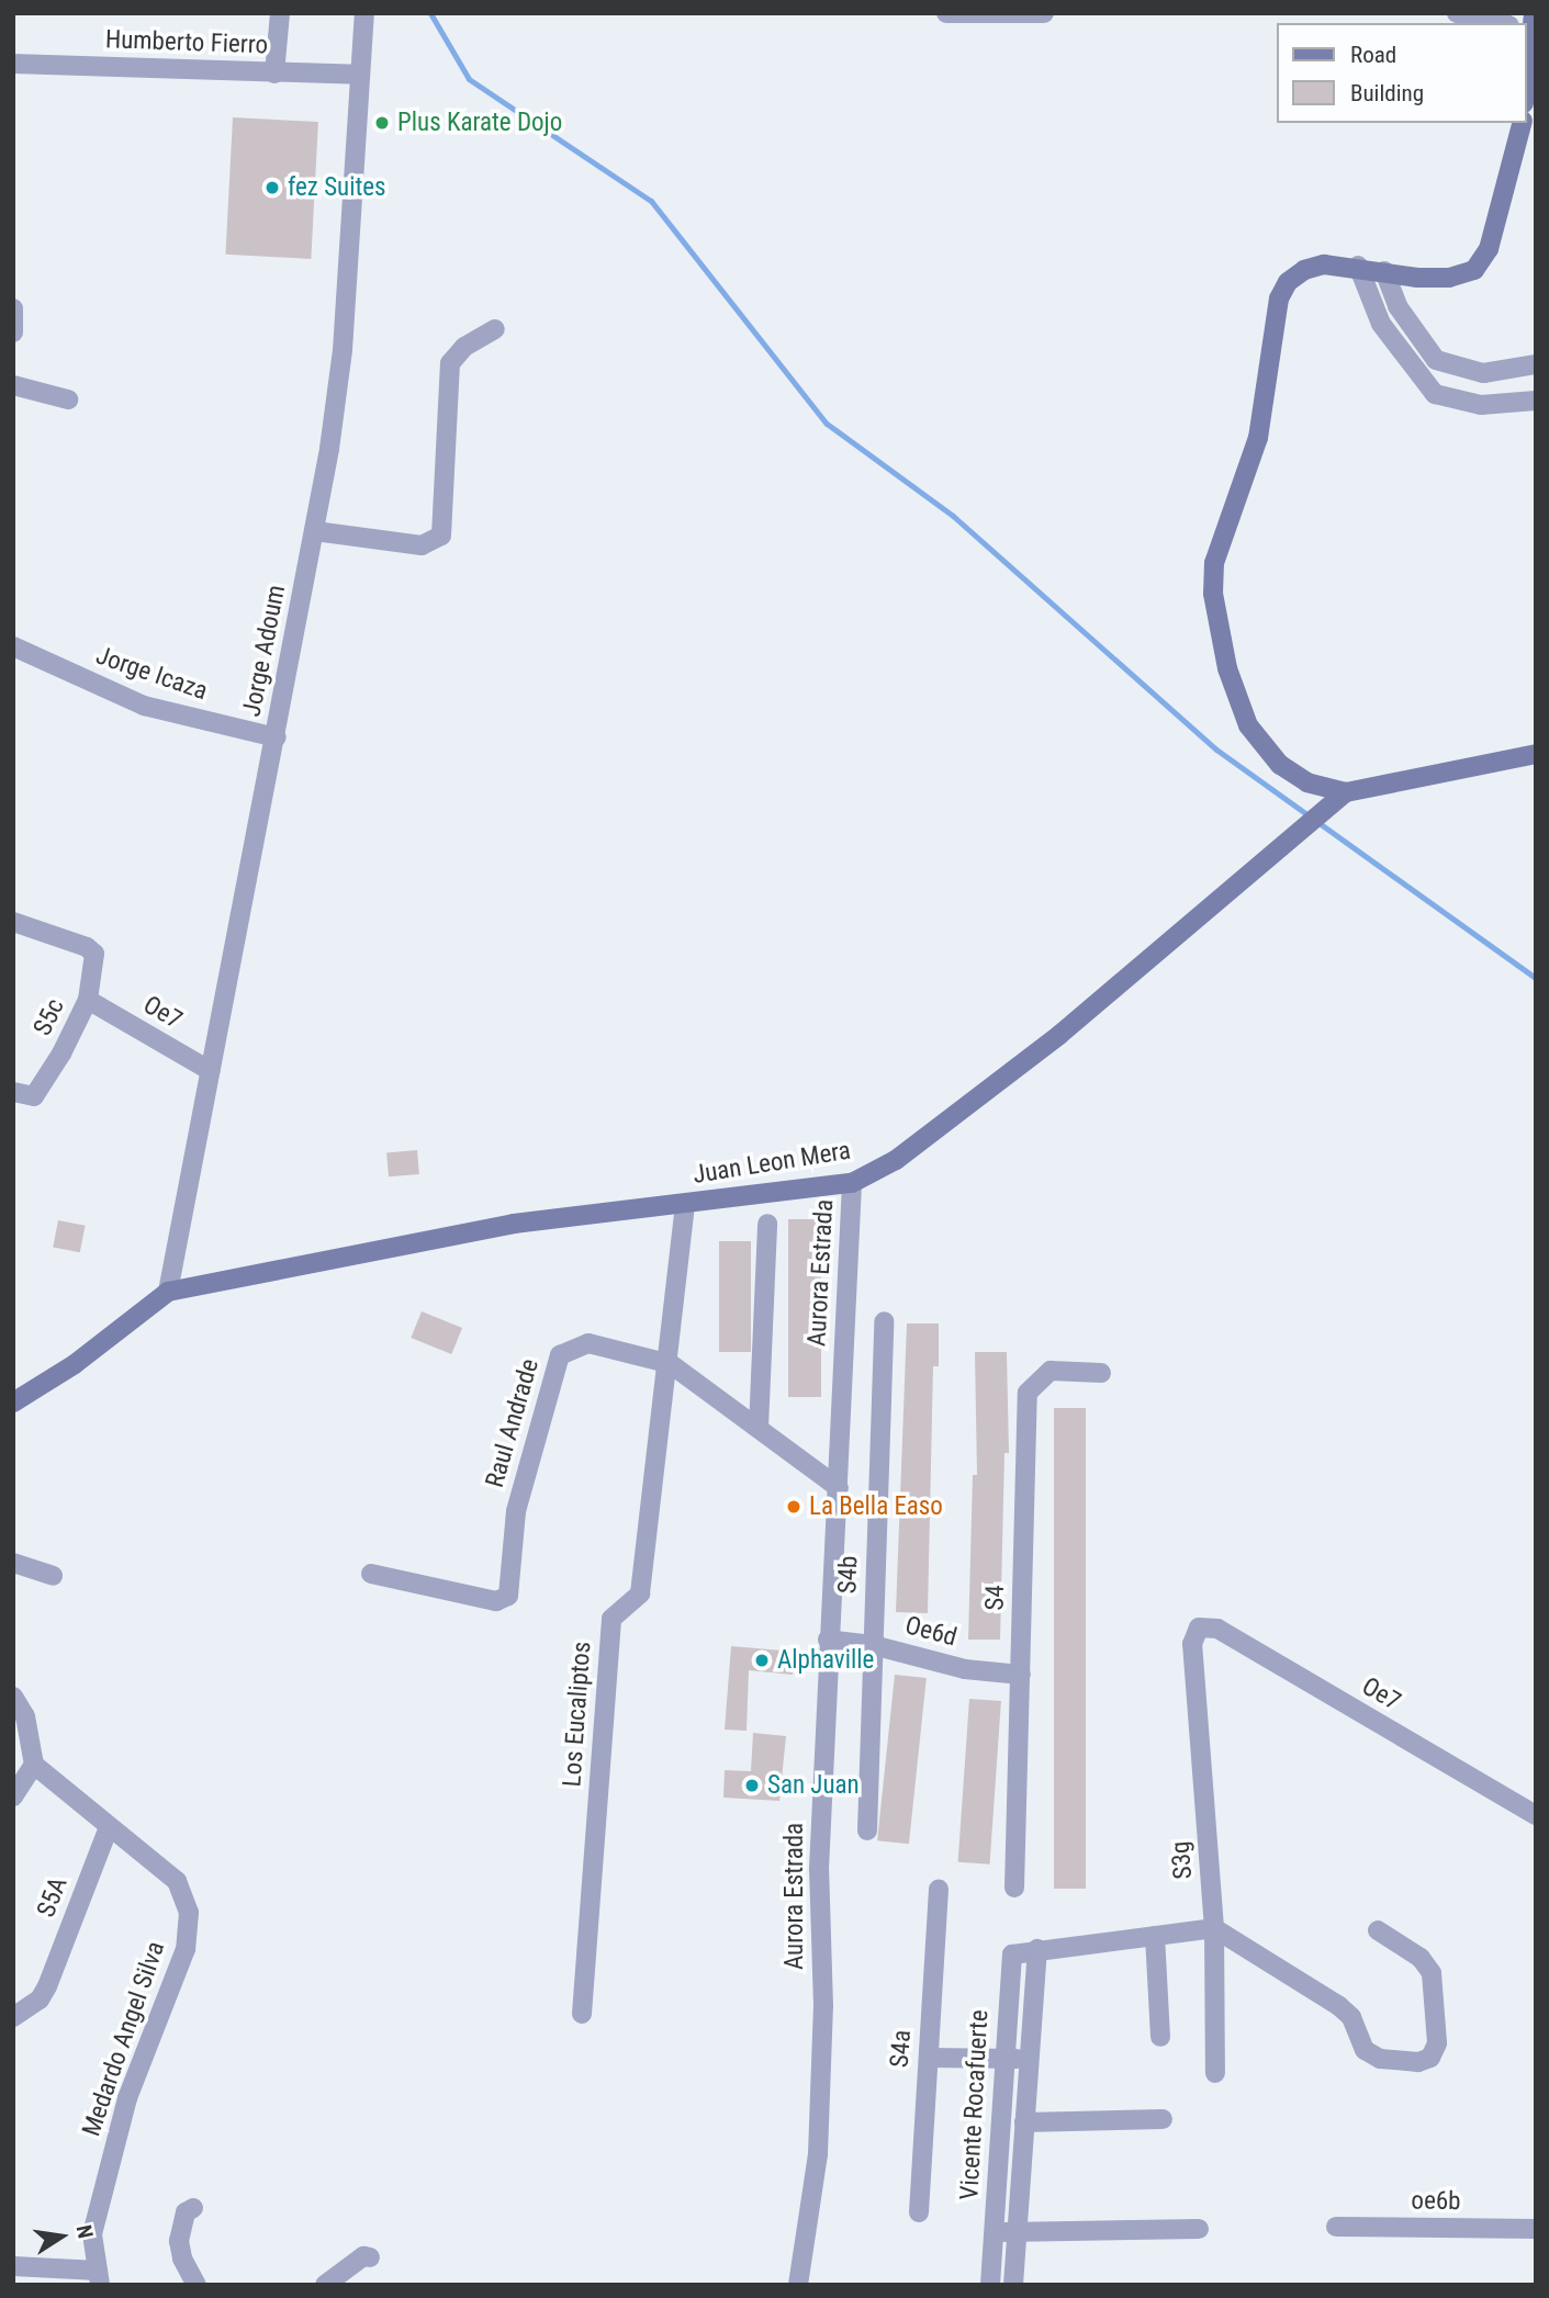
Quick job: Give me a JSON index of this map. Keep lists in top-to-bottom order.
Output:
{
  "streets": {
    "street": [
      "Humberto Fierro",
      "Jorge Adoum",
      "Jorge Icaza",
      "Oe7",
      "S5c",
      "Juan Leon Mera",
      "Aurora Estrada",
      "Raul Andrade",
      "S4b",
      "S4",
      "Oe6d",
      "Los Eucaliptos",
      "S3g",
      "S5A",
      "Medardo Angel Silva",
      "S4a",
      "Vicente Rocafuerte",
      "oe6b"
    ]
  },
  "crossings": [
    ["Humberto Fierro", "Jorge Adoum"],
    ["Jorge Adoum", "Jorge Icaza"],
    ["Jorge Adoum", "Oe7"],
    ["Jorge Adoum", "Juan Leon Mera"],
    ["Oe7", "S5c"],
    ["Oe7", "S3g"],
    ["Juan Leon Mera", "Aurora Estrada"],
    ["Juan Leon Mera", "Los Eucaliptos"],
    ["Aurora Estrada", "Raul Andrade"],
    ["Aurora Estrada", "Oe6d"],
    ["Raul Andrade", "Los Eucaliptos"],
    ["S4b", "Oe6d"],
    ["S4", "Oe6d"],
    ["S3g", "Vicente Rocafuerte"],
    ["S5A", "Medardo Angel Silva"]
  ],
  "places": [
    "Plus Karate Dojo",
    "fez Suites",
    "La Bella Easo",
    "Alphaville",
    "San Juan"
  ],
  "legend": ["Road", "Building"],
  "north": "right"
}
